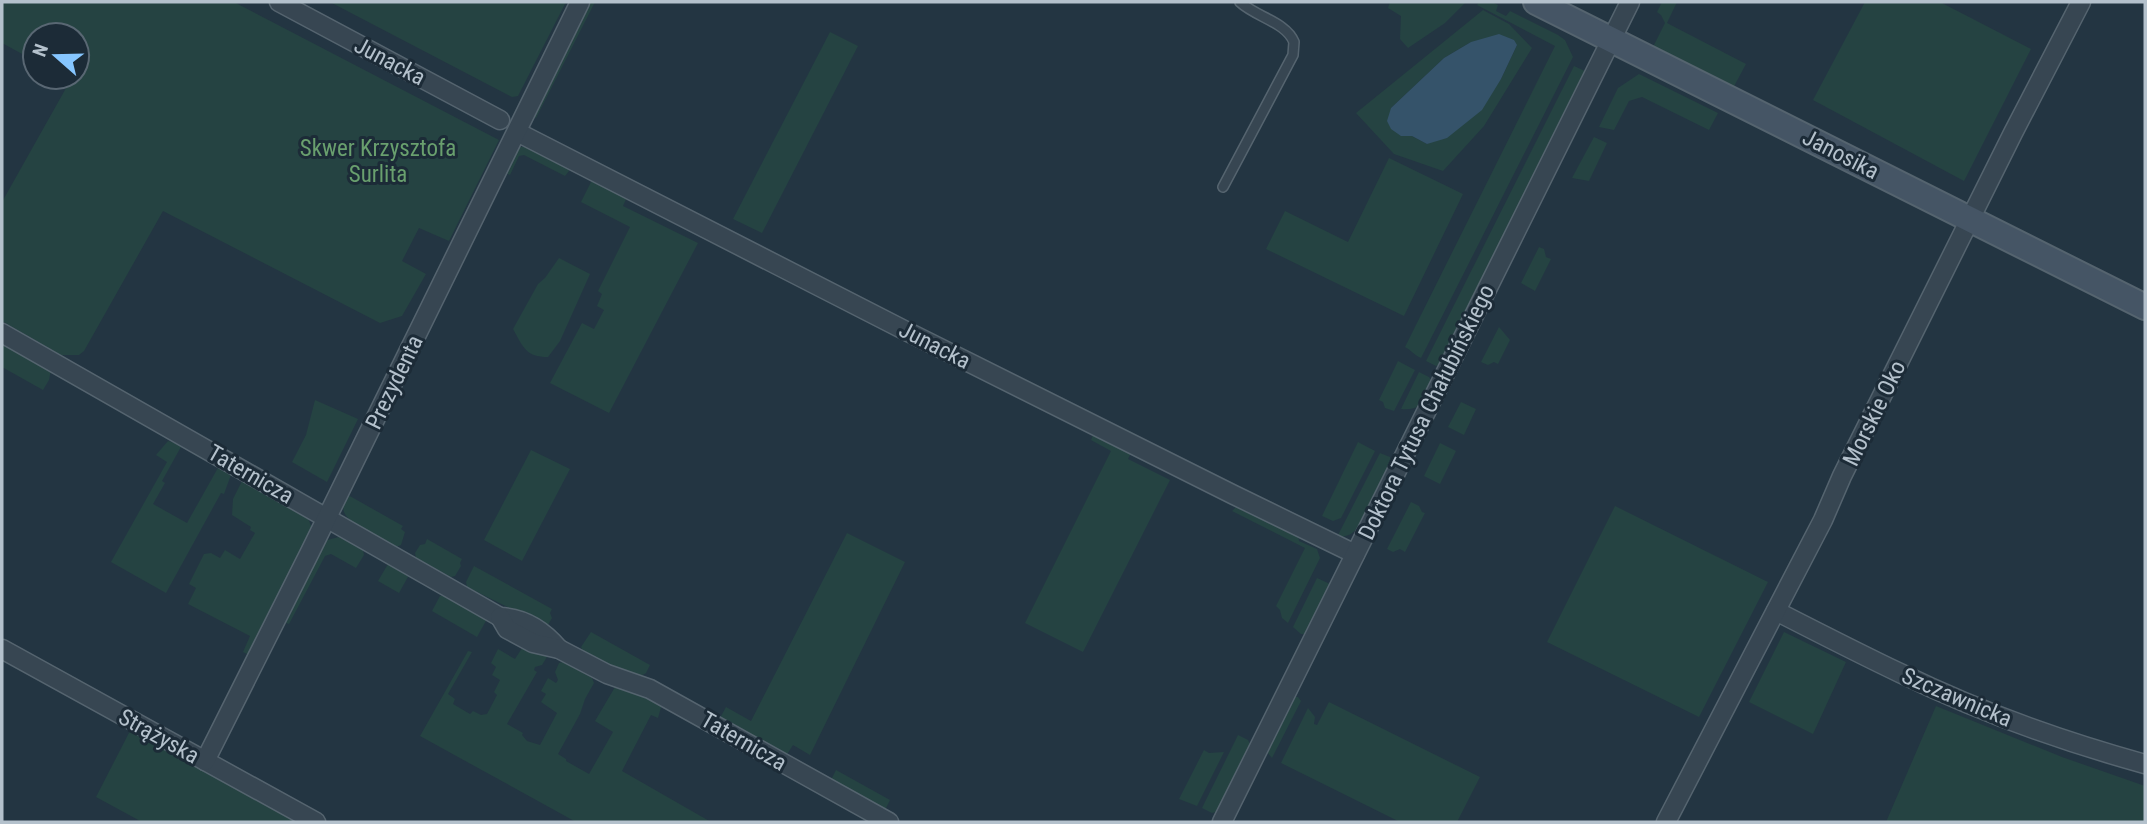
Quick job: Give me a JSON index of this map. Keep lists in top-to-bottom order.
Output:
{
  "streets": {
    "street": [
      "Junacka",
      "Janosika",
      "Prezydenta",
      "Doktora Tytusa Chałubińskiego",
      "Morskie Oko",
      "Taternicza",
      "Szczawnicka",
      "Strążyska"
    ]
  },
  "crossings": [
    ["Junacka", "Prezydenta"],
    ["Junacka", "Doktora Tytusa Chałubińskiego"],
    ["Janosika", "Doktora Tytusa Chałubińskiego"],
    ["Janosika", "Morskie Oko"],
    ["Prezydenta", "Taternicza"],
    ["Prezydenta", "Strążyska"],
    ["Morskie Oko", "Szczawnicka"]
  ],
  "parks": ["Skwer Krzysztofa Surlita"],
  "north": "left"
}
